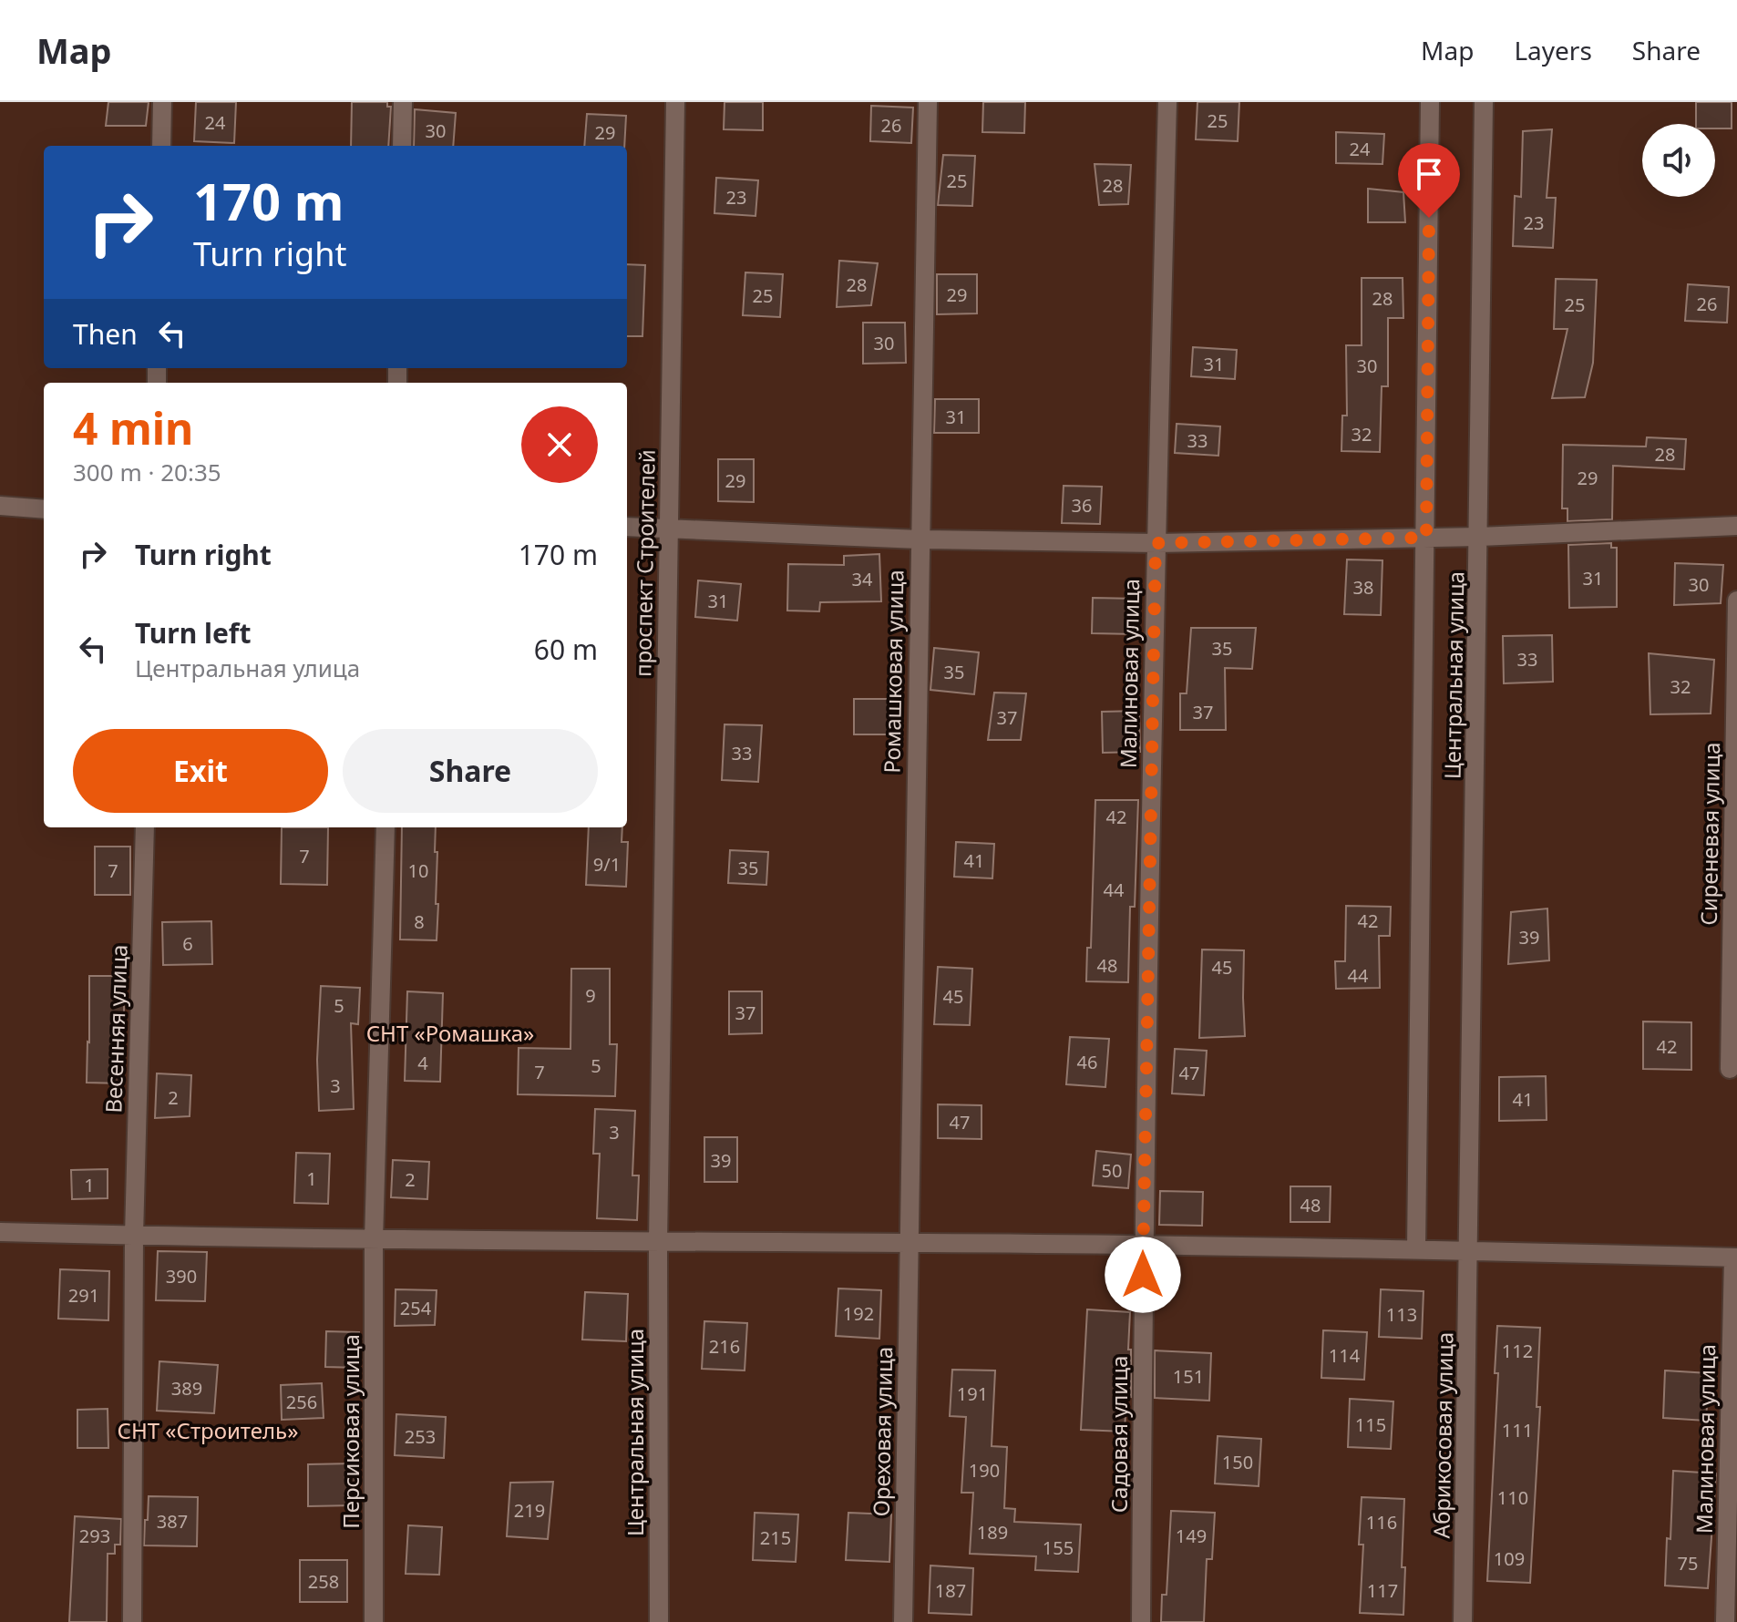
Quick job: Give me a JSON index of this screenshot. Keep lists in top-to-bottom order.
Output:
{
  "streets": {
    "street": [
      "проспект Строителей",
      "Ромашковая улица",
      "Малиновая улица",
      "Центральная улица",
      "Сиреневая улица",
      "Весенняя улица",
      "Персиковая улица",
      "Ореховая улица",
      "Садовая улица",
      "Абрикосовая улица"
    ]
  },
  "crossings": [
    ["проспект Строителей", "Центральная улица"],
    ["Ромашковая улица", "Ореховая улица"],
    ["Малиновая улица", "Садовая улица"],
    ["Центральная улица", "Абрикосовая улица"]
  ],
  "parks": ["СНТ «Ромашка»", "СНТ «Строитель»"],
  "house_numbers": [
    "25",
    "24",
    "26",
    "30",
    "29",
    "24",
    "25",
    "28",
    "23",
    "23",
    "28",
    "29",
    "25",
    "28",
    "26",
    "25",
    "30",
    "31",
    "30",
    "31",
    "32",
    "33",
    "28",
    "29",
    "29",
    "36",
    "31",
    "34",
    "30",
    "38",
    "31",
    "35",
    "33",
    "35",
    "32",
    "37",
    "37",
    "33",
    "42",
    "7",
    "41",
    "9/1",
    "35",
    "7",
    "10",
    "44",
    "42",
    "8",
    "39",
    "6",
    "48",
    "45",
    "44",
    "9",
    "45",
    "5",
    "37",
    "42",
    "46",
    "4",
    "5",
    "7",
    "47",
    "3",
    "2",
    "41",
    "47",
    "3",
    "39",
    "50",
    "1",
    "2",
    "1",
    "48",
    "390",
    "291",
    "254",
    "192",
    "113",
    "216",
    "112",
    "114",
    "151",
    "389",
    "191",
    "256",
    "115",
    "111",
    "253",
    "150",
    "190",
    "110",
    "219",
    "387",
    "116",
    "189",
    "293",
    "149",
    "215",
    "155",
    "109",
    "75",
    "258",
    "187",
    "117"
  ],
  "page": {
    "header": "Map",
    "nav": ["Map", "Layers", "Share"],
    "turn": ["170 m", "Turn right"],
    "then": "Then",
    "heading": ["4 min", "300 m · 20:35"],
    "list": [
      {
        "name": "Turn right",
        "value": "170 m"
      },
      {
        "name": "Turn left",
        "note": "Центральная улица",
        "value": "60 m"
      }
    ],
    "buttons": ["Exit", "Share"]
  }
}
